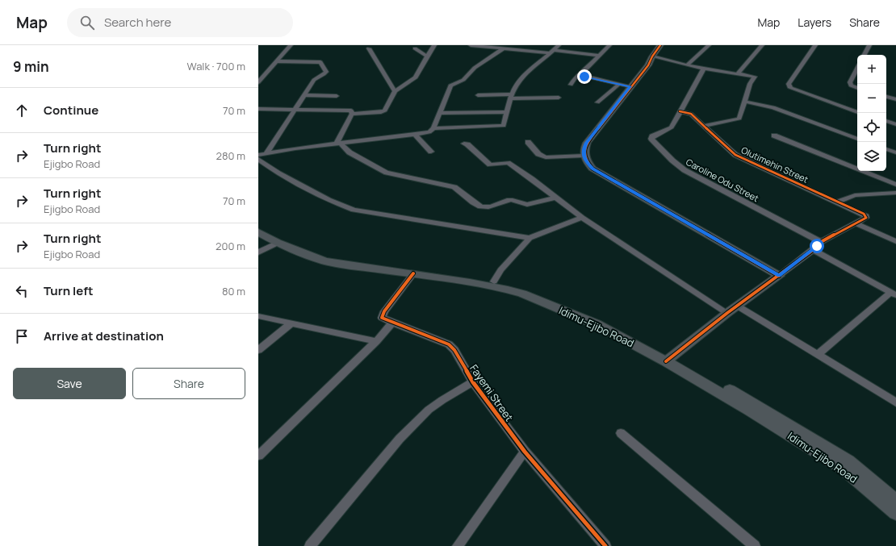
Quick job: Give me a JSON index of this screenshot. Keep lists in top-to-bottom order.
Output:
{
  "streets": {
    "main road": ["Idimu-Ejibo Road"],
    "street": ["Olutimehin Street", "Caroline Odu Street", "Fayemi Street"]
  },
  "crossings": [
    ["Olutimehin Street", "Caroline Odu Street"],
    ["Idimu-Ejibo Road", "Fayemi Street"]
  ],
  "page": {
    "header": "Map",
    "search": "Search here",
    "nav": ["Map", "Layers", "Share"],
    "heading": ["9 min", "Walk · 700 m"],
    "map_buttons": ["+", "−"],
    "list": [
      ["Continue", "70 m"],
      ["Turn right", "Ejigbo Road", "280 m"],
      ["Turn right", "Ejigbo Road", "70 m"],
      ["Turn right", "Ejigbo Road", "200 m"],
      ["Turn left", "80 m"],
      "Arrive at destination"
    ],
    "buttons": ["Save", "Share"]
  }
}
